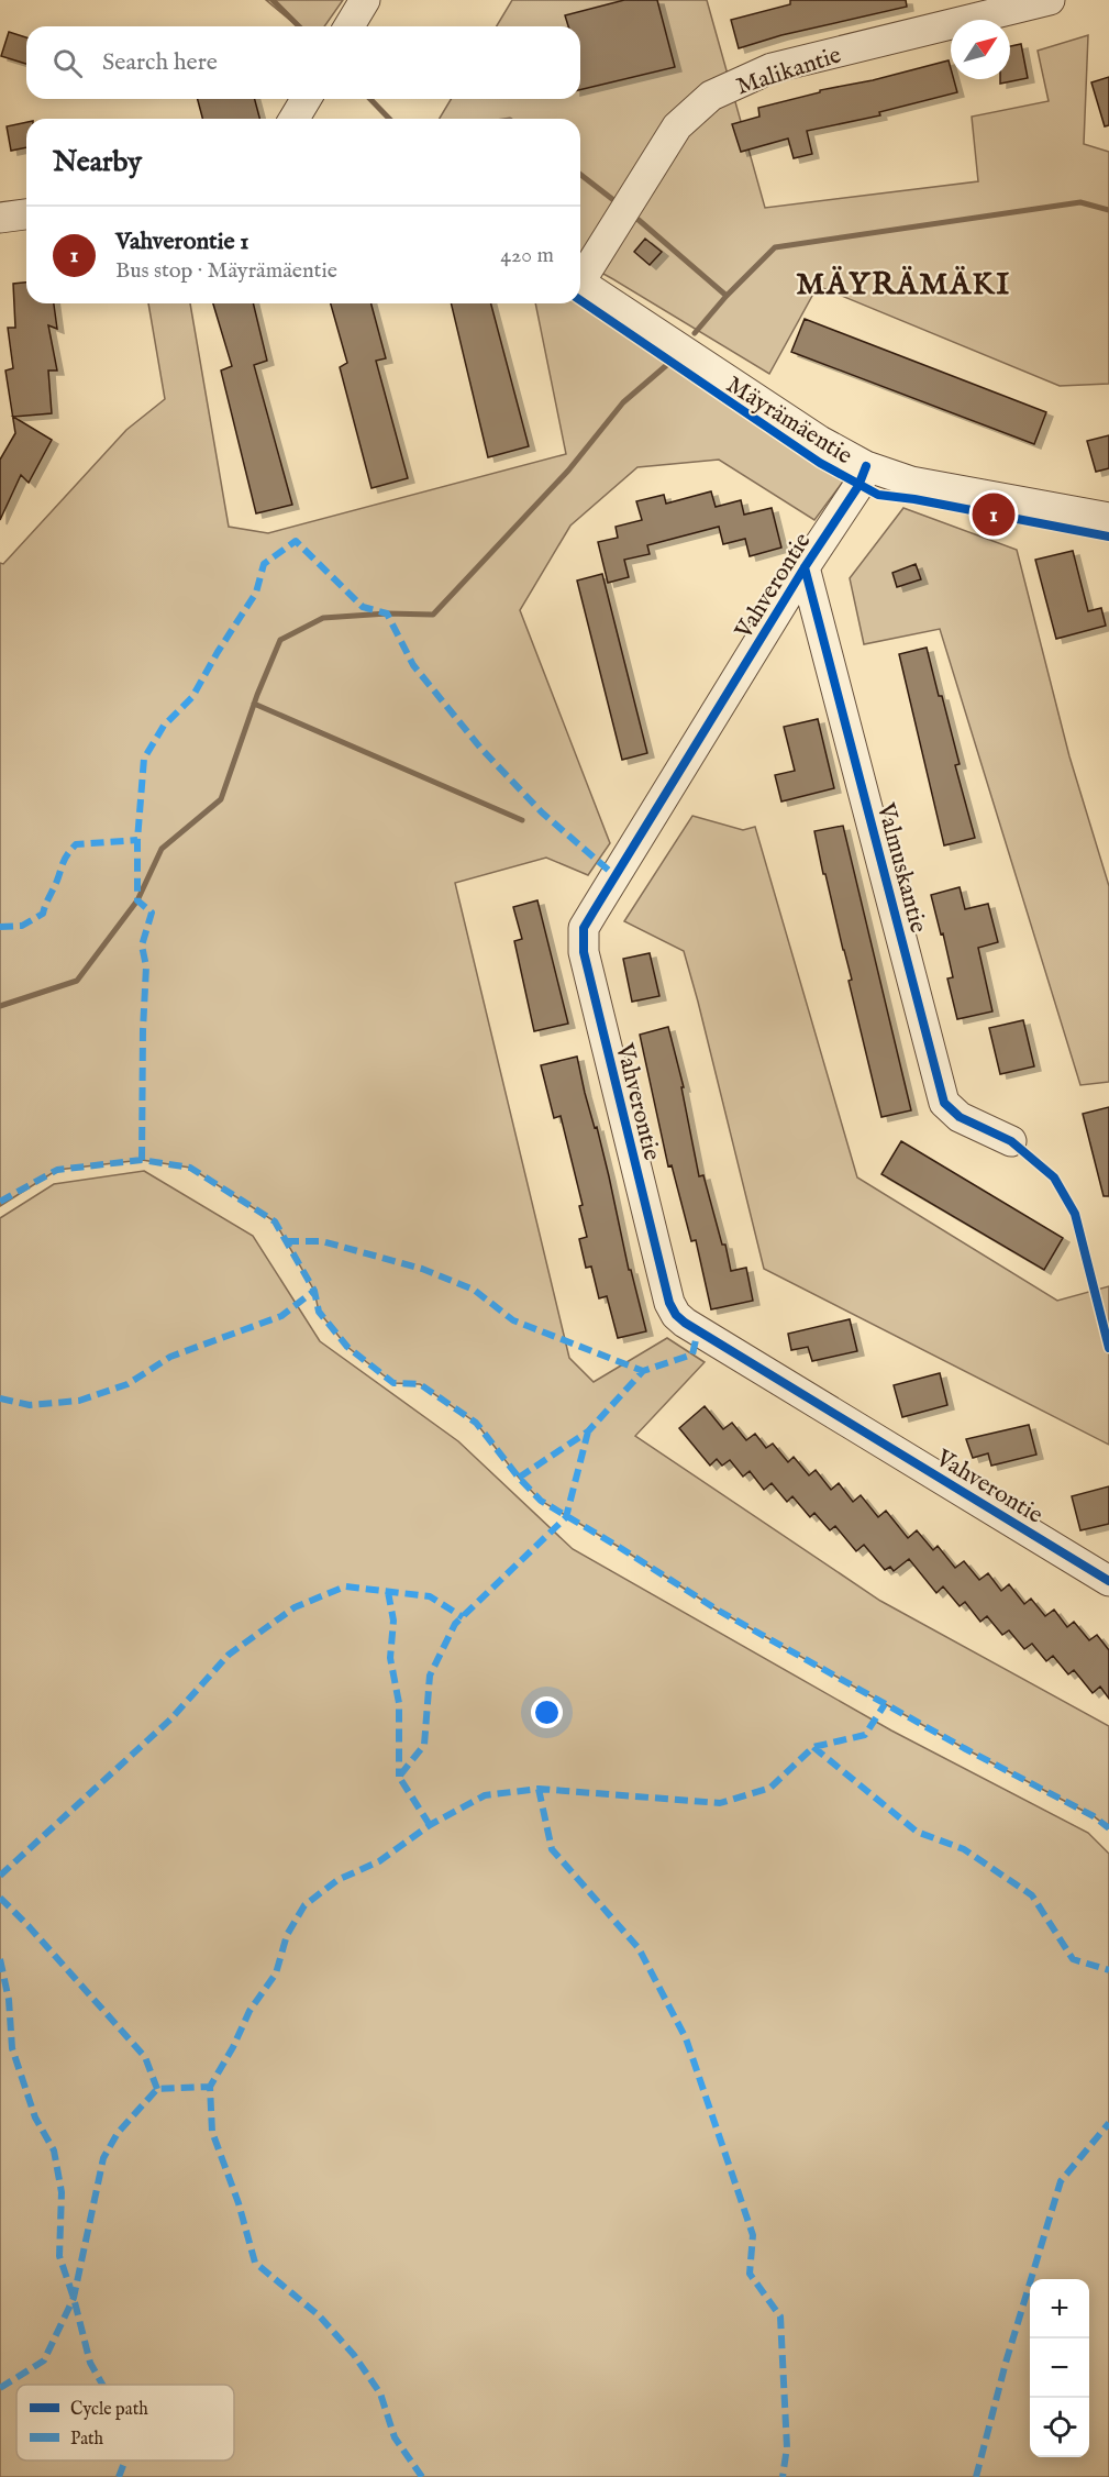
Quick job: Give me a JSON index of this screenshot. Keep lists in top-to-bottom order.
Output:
{
  "streets": {
    "street": [
      "Malikantie",
      "Mäyrämäentie",
      "Vahverontie",
      "Valmuskantie"
    ]
  },
  "crossings": [
    ["Mäyrämäentie", "Vahverontie"],
    ["Vahverontie", "Valmuskantie"]
  ],
  "districts": ["MÄYRÄMÄKI"],
  "legend": ["Cycle path", "Path"],
  "north": "top right",
  "page": {
    "search": "Search here",
    "heading": "Nearby",
    "list": [
      {
        "mark": "1",
        "name": "Vahverontie 1",
        "note": "Bus stop · Mäyrämäentie",
        "value": "420 m"
      }
    ],
    "pins": "1",
    "map_buttons": ["+", "−"]
  }
}
